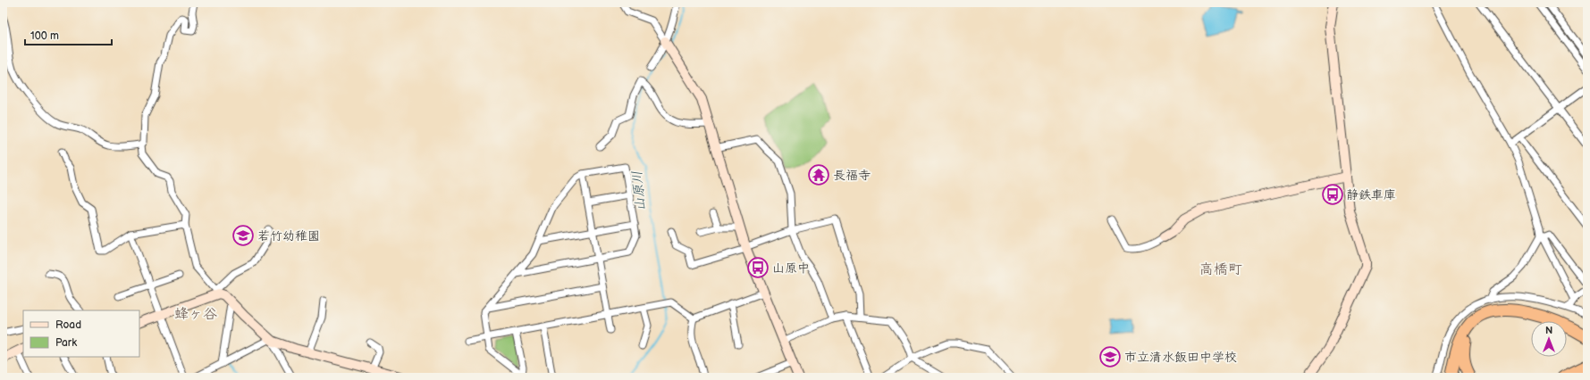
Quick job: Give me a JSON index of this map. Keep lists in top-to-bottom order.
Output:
{
  "districts": ["高橋町", "蜂ヶ谷"],
  "water": ["山原川"],
  "places": {
    "temple": ["長福寺"],
    "bus stop": ["静鉄車庫", "山原中"],
    "school or university": ["若竹幼稚園", "市立清水飯田中学校"]
  },
  "legend": ["Road", "Park"],
  "scale_bar": "100 m",
  "north": "top"
}
